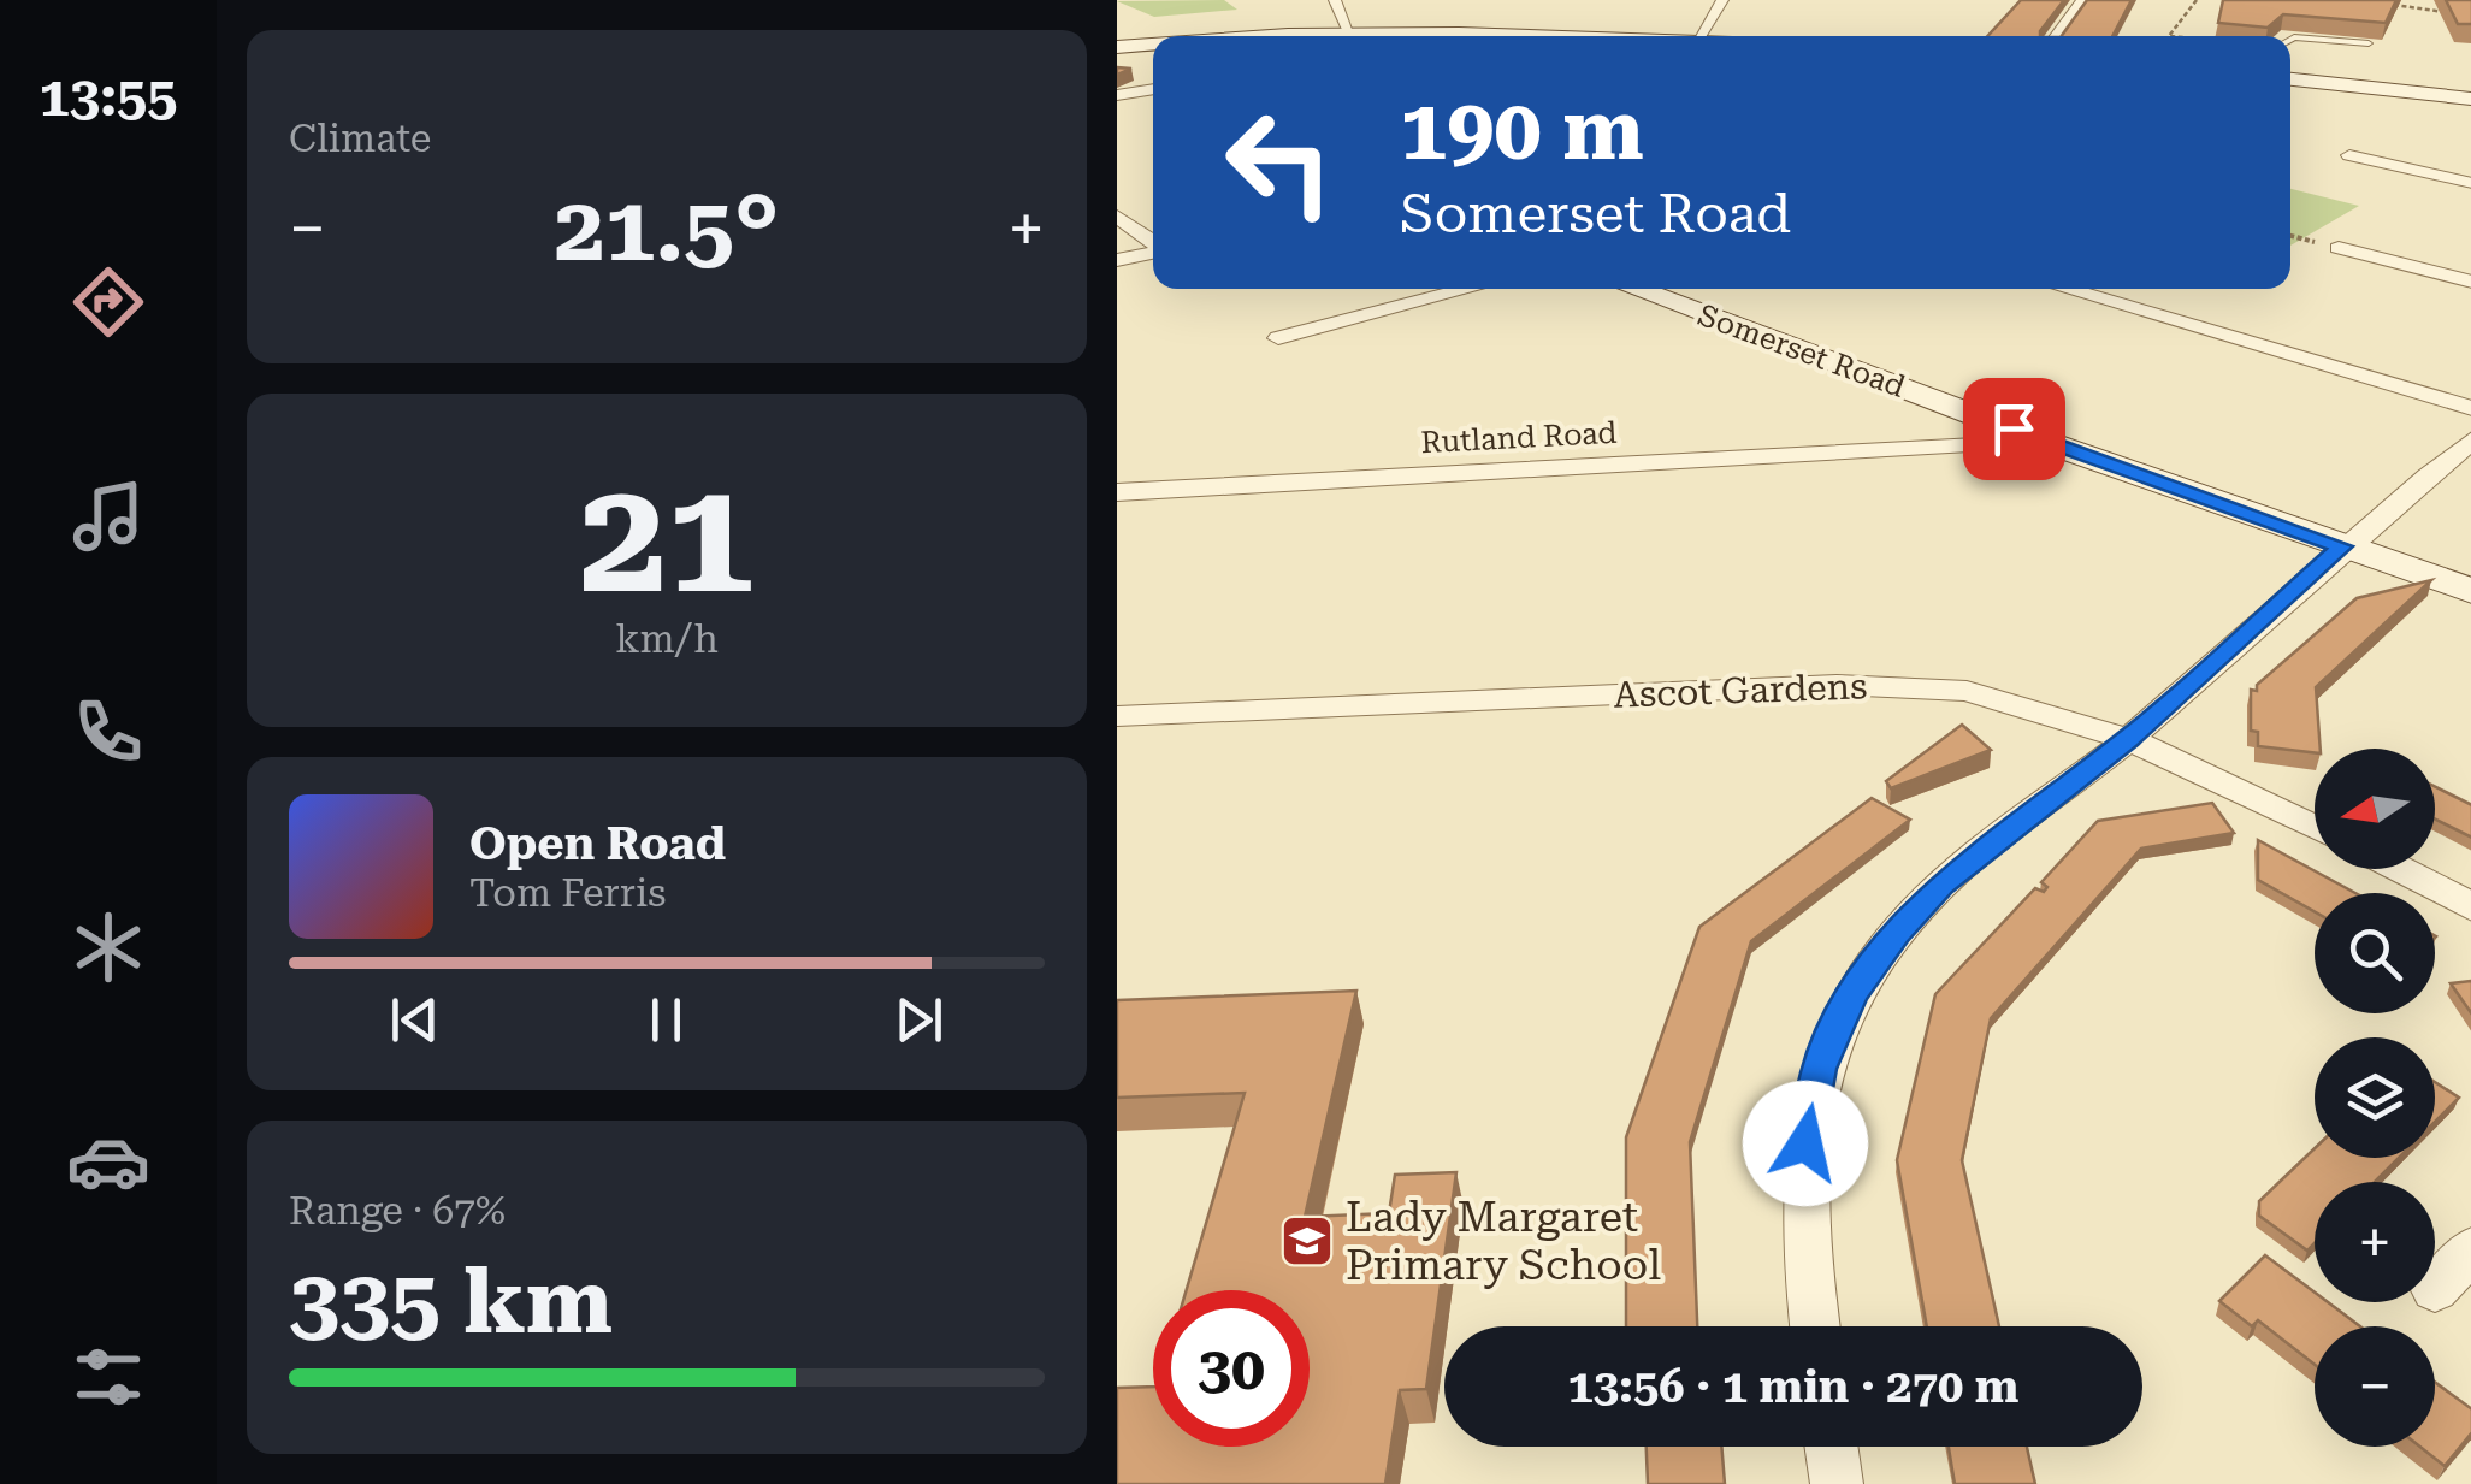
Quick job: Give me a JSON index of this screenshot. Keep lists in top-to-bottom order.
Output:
{
  "streets": {
    "street": ["Somerset Road", "Rutland Road", "Ascot Gardens"]
  },
  "crossings": [
    ["Somerset Road", "Rutland Road"]
  ],
  "places": {
    "school or university": ["Lady Margaret Primary School"]
  },
  "north": "left",
  "page": {
    "tabs": "13:55",
    "tile": [
      "Climate",
      ["21", "km/h"],
      ["Range · 67%", "335 km"]
    ],
    "turn": ["190 m", "Somerset Road"],
    "heat": ["−", "21.5°", "+"],
    "map_buttons": ["+", "−"],
    "song": ["Open Road", "Tom Ferris"],
    "limit": "30",
    "trip": "13:56 · 1 min · 270 m"
  }
}
